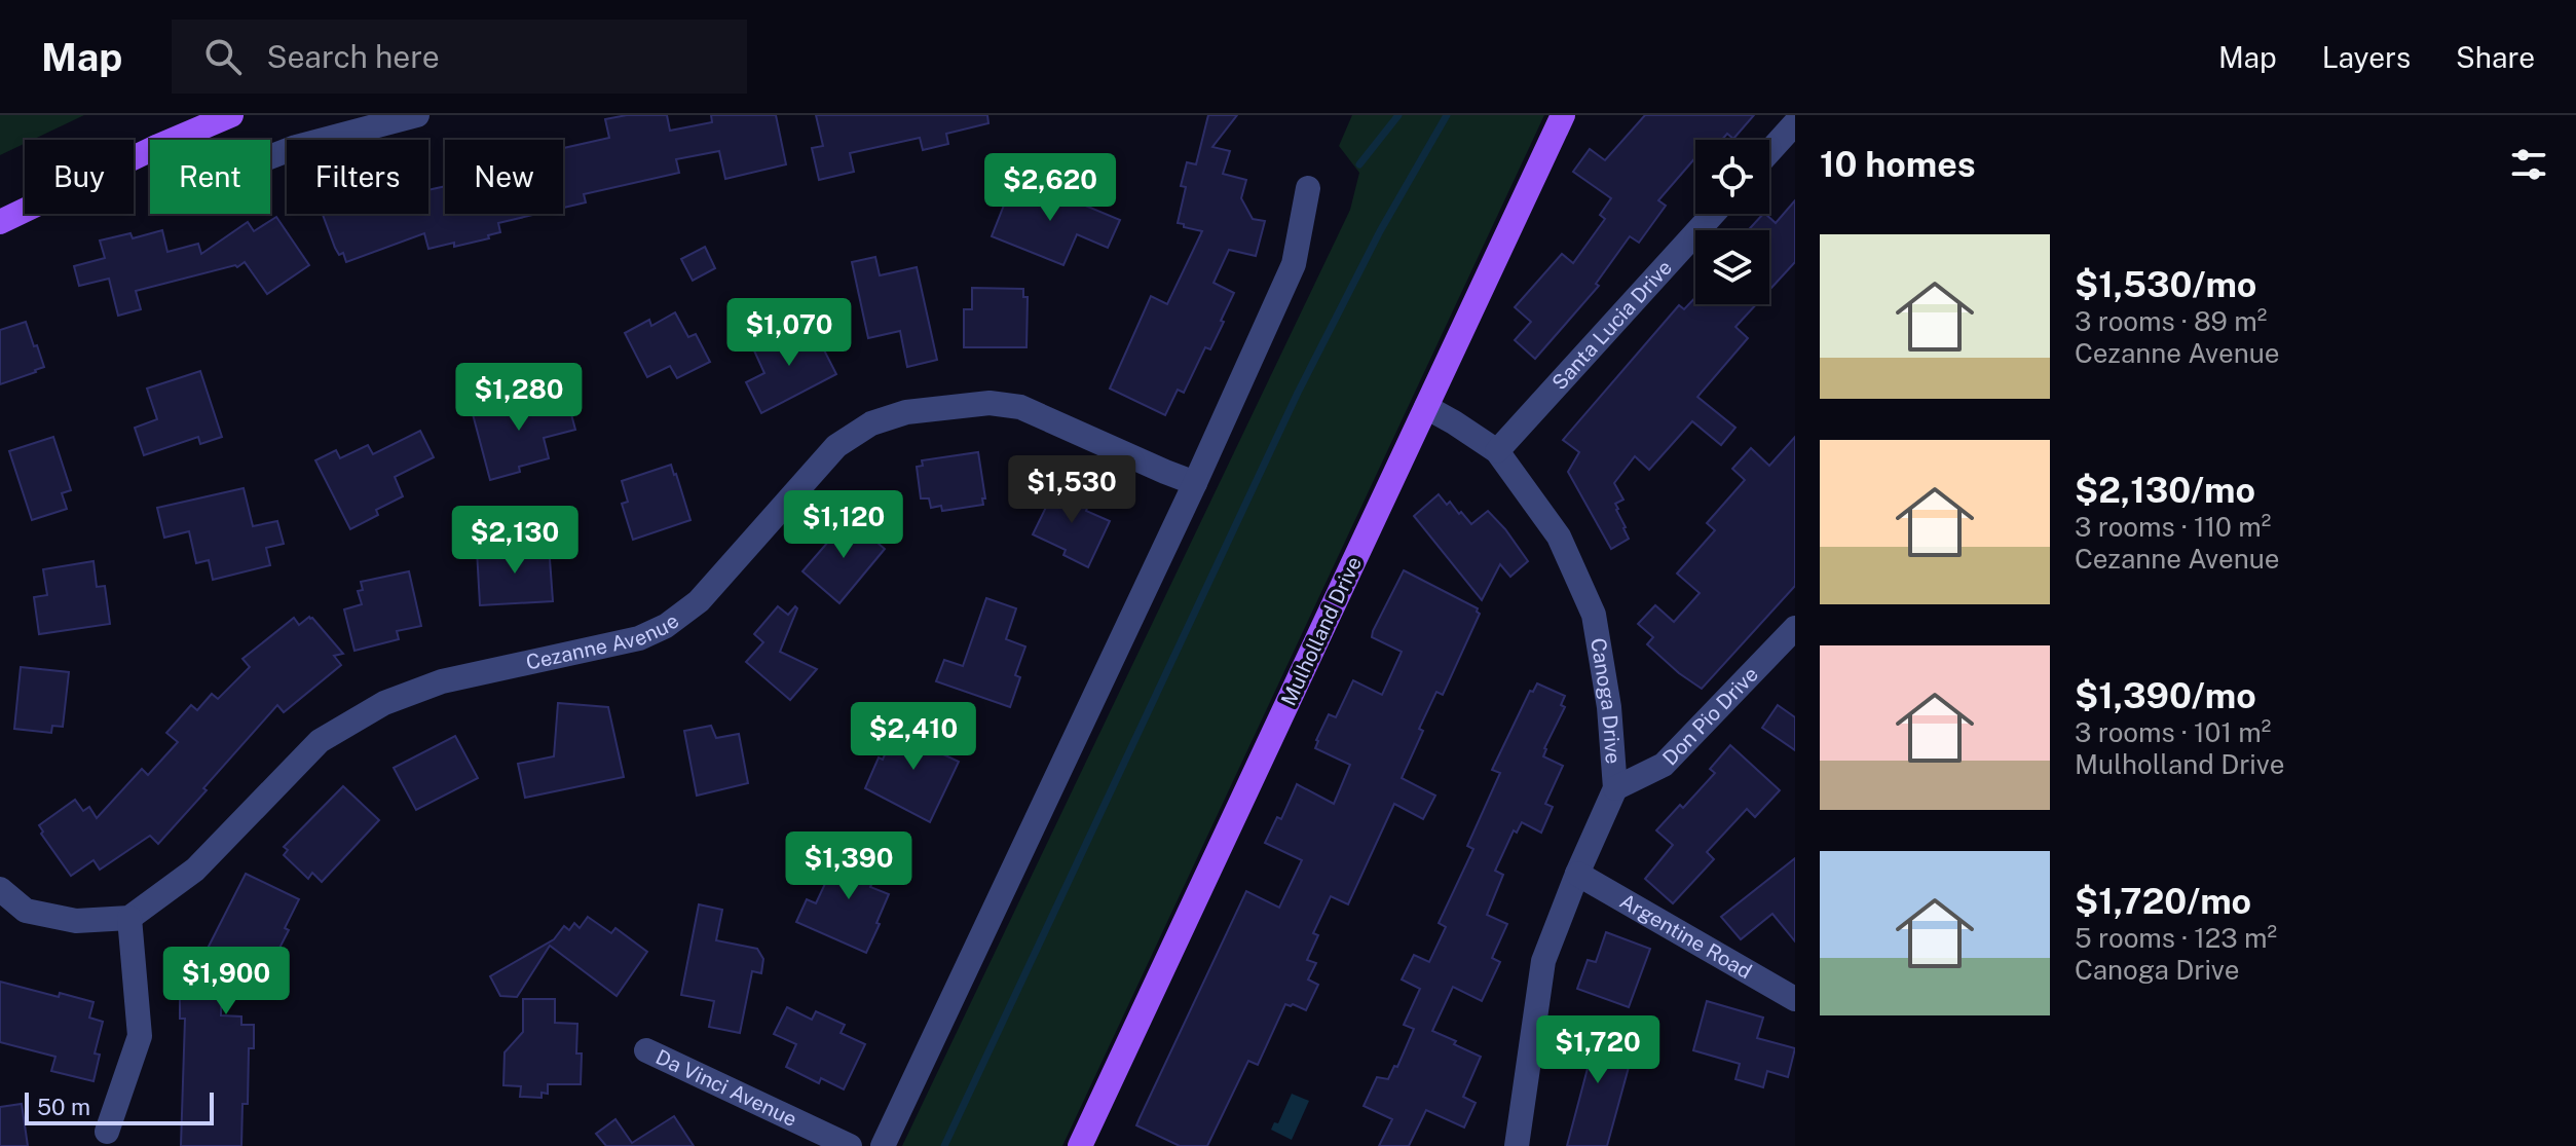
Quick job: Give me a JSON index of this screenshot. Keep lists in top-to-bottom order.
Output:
{
  "streets": {
    "main road": ["Mulholland Drive"],
    "street": [
      "Santa Lucia Drive",
      "Cezanne Avenue",
      "Canoga Drive",
      "Don Pio Drive",
      "Argentine Road",
      "Da Vinci Avenue"
    ]
  },
  "crossings": [
    ["Santa Lucia Drive", "Canoga Drive"],
    ["Mulholland Drive", "Canoga Drive"],
    ["Canoga Drive", "Don Pio Drive"],
    ["Canoga Drive", "Argentine Road"]
  ],
  "scale_bar": "50 m",
  "page": {
    "header": "Map",
    "search": "Search here",
    "nav": ["Map", "Layers", "Share"],
    "heading": "10 homes",
    "chip": [
      "Buy",
      "Rent",
      "Filters",
      "New"
    ],
    "price": [
      "$2,620",
      "$1,070",
      "$1,280",
      "$1,530",
      "$1,120",
      "$2,130",
      "$2,410",
      "$1,390",
      "$1,900",
      "$1,720"
    ],
    "list": [
      {
        "name": "$1,530/mo",
        "note": "3 rooms · 89 m² · Cezanne Avenue"
      },
      {
        "name": "$2,130/mo",
        "note": "3 rooms · 110 m² · Cezanne Avenue"
      },
      {
        "name": "$1,390/mo",
        "note": "3 rooms · 101 m² · Mulholland Drive"
      },
      {
        "name": "$1,720/mo",
        "note": "5 rooms · 123 m² · Canoga Drive"
      }
    ],
    "scale": "50 m"
  }
}
